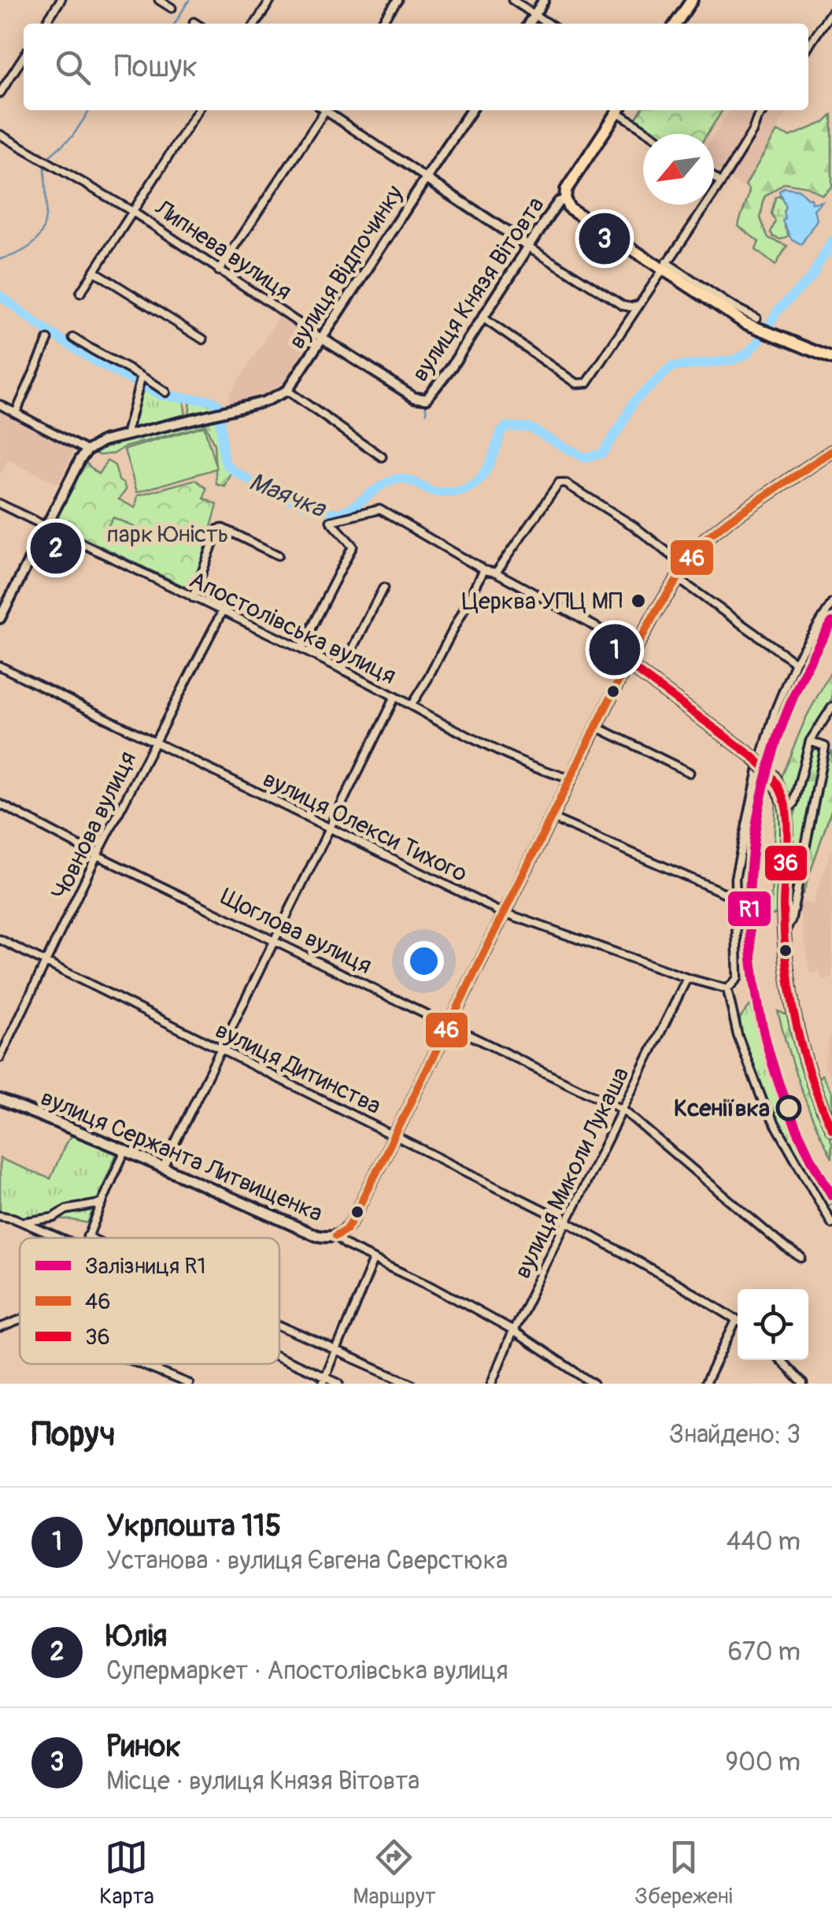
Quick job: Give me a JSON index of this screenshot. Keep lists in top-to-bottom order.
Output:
{
  "streets": {
    "main road": ["вулиця Князя Вітовта", "вулиця Сержанта Литвищенка"],
    "street": [
      "Липнева вулиця",
      "вулиця Відпочинку",
      "Апостолівська вулиця",
      "Човнова вулиця",
      "вулиця Олекси Тихого",
      "Щоглова вулиця",
      "вулиця Дитинства",
      "вулиця Миколи Лукаша"
    ]
  },
  "crossings": [
    ["Липнева вулиця", "вулиця Відпочинку"],
    ["Липнева вулиця", "вулиця Князя Вітовта"],
    ["Апостолівська вулиця", "Човнова вулиця"],
    ["Човнова вулиця", "вулиця Олекси Тихого"],
    ["Човнова вулиця", "Щоглова вулиця"],
    ["Човнова вулиця", "вулиця Дитинства"],
    ["вулиця Олекси Тихого", "вулиця Миколи Лукаша"],
    ["Щоглова вулиця", "вулиця Миколи Лукаша"],
    ["вулиця Дитинства", "вулиця Миколи Лукаша"],
    ["вулиця Сержанта Литвищенка", "вулиця Миколи Лукаша"]
  ],
  "water": ["Маячка"],
  "parks": ["парк Юність"],
  "places": ["Церква УПЦ МП", "Ксеніївка"],
  "lines": ["transit line 46", "rail line R1", "transit line 36"],
  "legend": ["Залізниця R1", "46", "36"],
  "north": "bottom left",
  "page": {
    "search": "Пошук",
    "pins": ["3", "2", "1"],
    "heading": ["Поруч", "Знайдено: 3"],
    "list": [
      {
        "mark": "1",
        "name": "Укрпошта 115",
        "note": "Установа · вулиця Євгена Сверстюка",
        "value": "440 m"
      },
      {
        "mark": "2",
        "name": "Юлія",
        "note": "Супермаркет · Апостолівська вулиця",
        "value": "670 m"
      },
      {
        "mark": "3",
        "name": "Ринок",
        "note": "Місце · вулиця Князя Вітовта",
        "value": "900 m"
      }
    ],
    "nav": ["Карта", "Маршрут", "Збережені"]
  }
}
